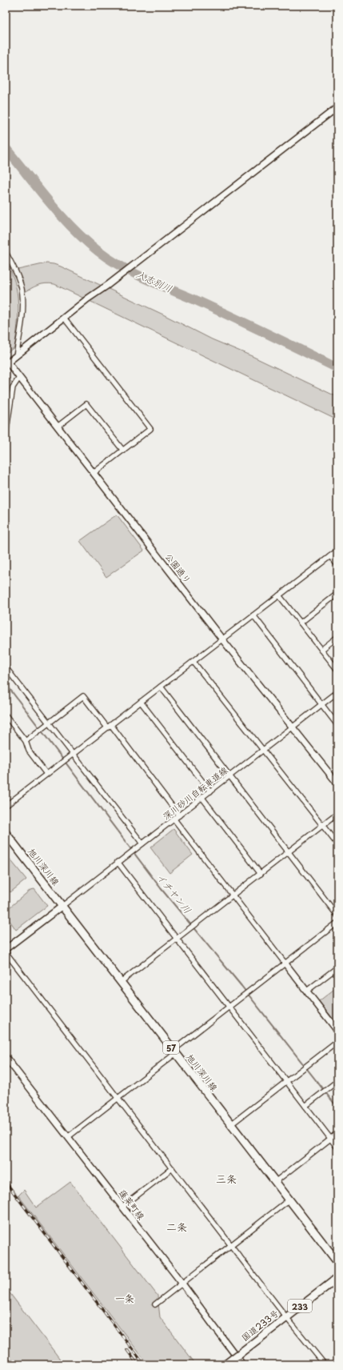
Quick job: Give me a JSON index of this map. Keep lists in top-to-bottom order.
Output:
{
  "streets": {
    "main road": [
      "旭川深川線",
      "57",
      "233",
      "国道233号"
    ],
    "street": ["公園通り", "深川砂川自転車道線", "蓬莱町線"]
  },
  "crossings": [
    ["公園通り", "深川砂川自転車道線"],
    ["深川砂川自転車道線", "旭川深川線"]
  ],
  "districts": ["三条", "二条", "一条"],
  "water": ["入志別川", "イチヤン川"]
}
